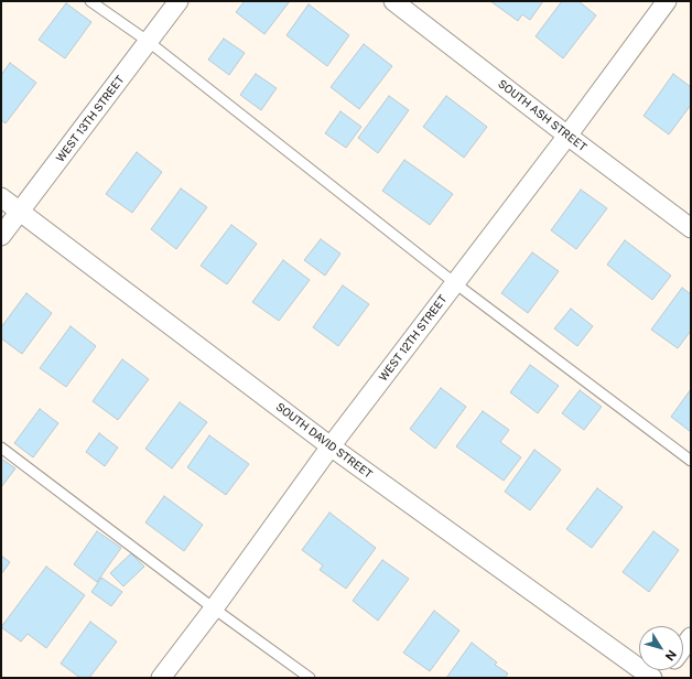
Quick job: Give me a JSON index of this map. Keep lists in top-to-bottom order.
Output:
{
  "streets": {
    "street": [
      "SOUTH ASH STREET",
      "WEST 13TH STREET",
      "WEST 12TH STREET",
      "SOUTH DAVID STREET"
    ]
  },
  "crossings": [
    ["SOUTH ASH STREET", "WEST 12TH STREET"],
    ["WEST 13TH STREET", "SOUTH DAVID STREET"],
    ["WEST 12TH STREET", "SOUTH DAVID STREET"]
  ],
  "north": "bottom right"
}
